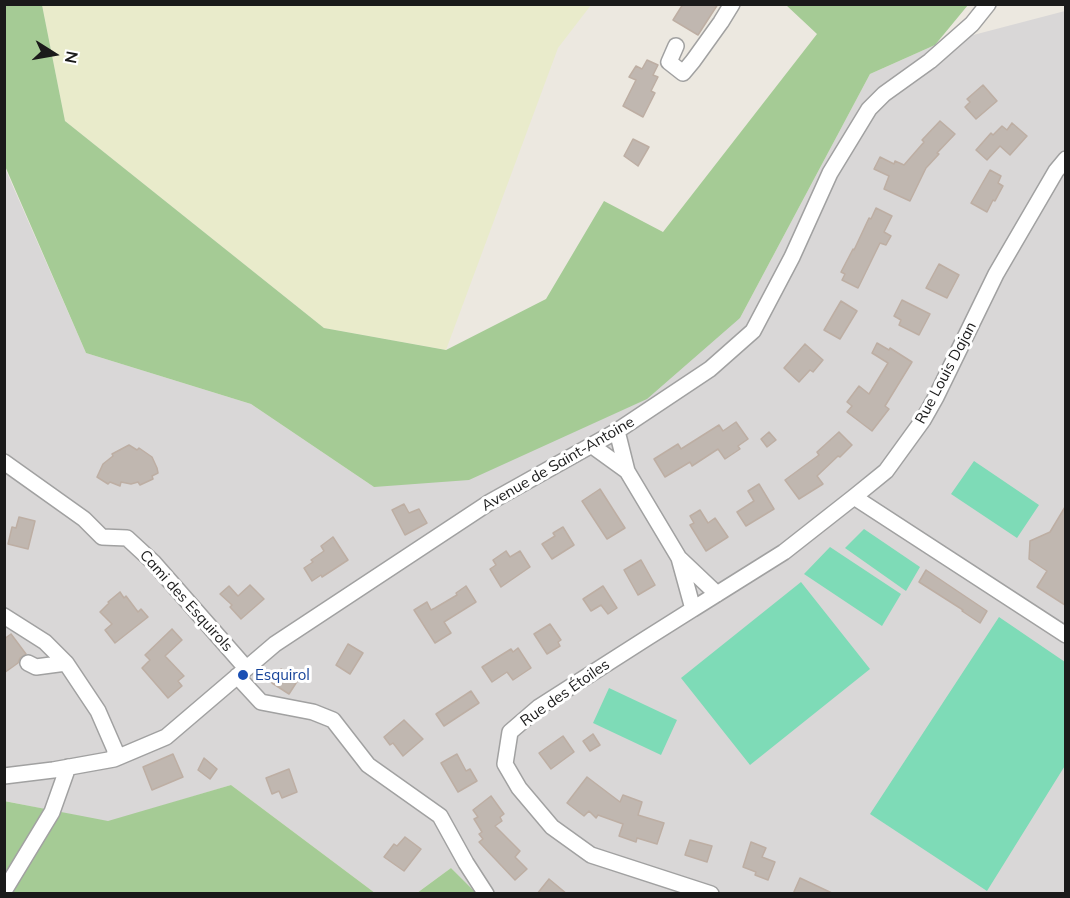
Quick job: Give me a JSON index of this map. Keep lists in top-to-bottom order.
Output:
{
  "streets": {
    "street": [
      "Rue Louis Dajan",
      "Avenue de Saint-Antoine",
      "Cami des Esquirols",
      "Rue des Étoiles"
    ]
  },
  "crossings": [
    ["Rue Louis Dajan", "Rue des Étoiles"],
    ["Avenue de Saint-Antoine", "Cami des Esquirols"]
  ],
  "places": ["Esquirol"],
  "north": "right"
}
